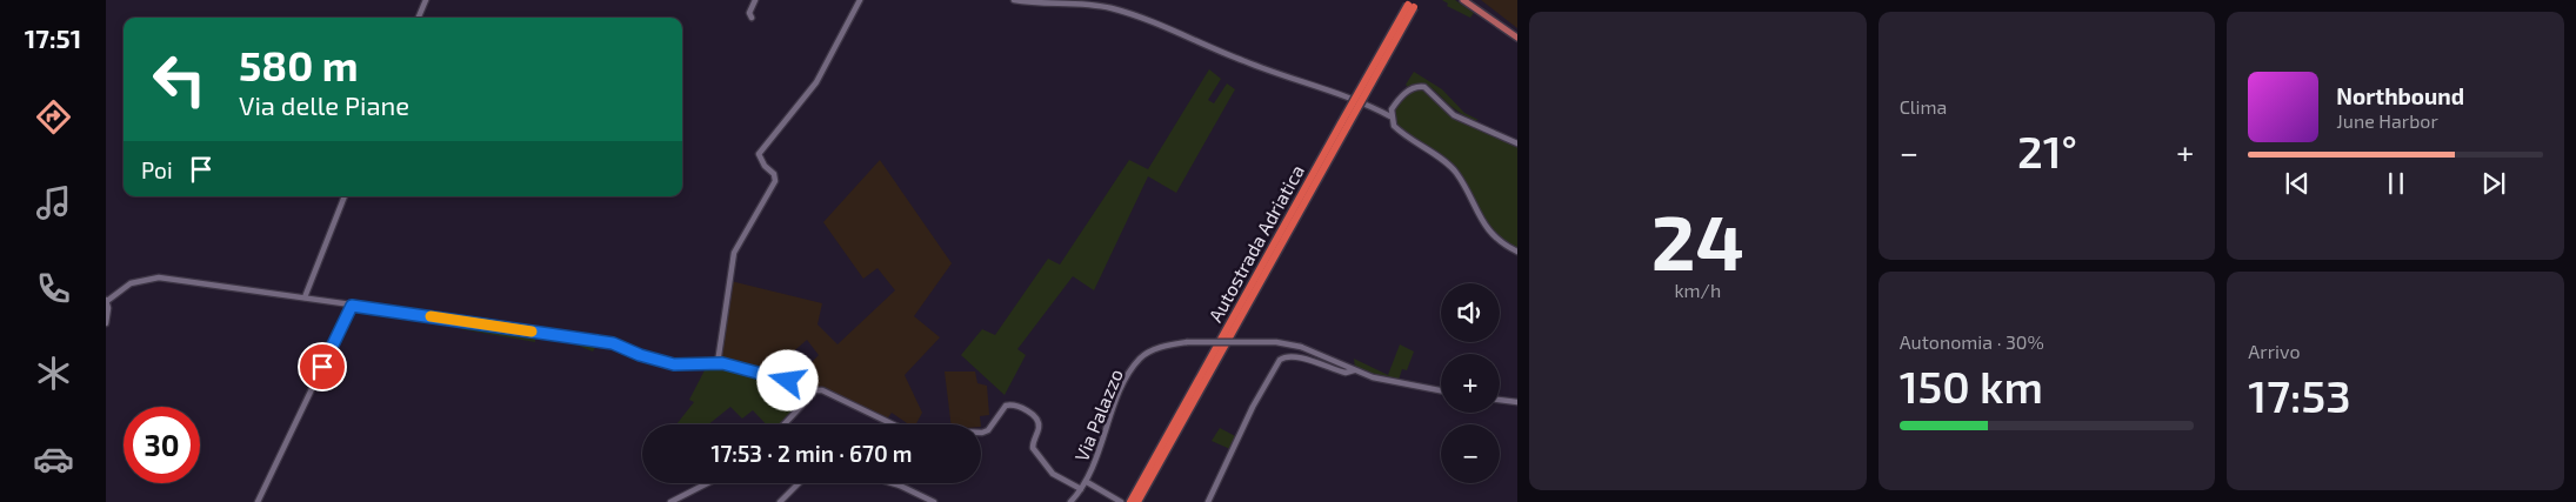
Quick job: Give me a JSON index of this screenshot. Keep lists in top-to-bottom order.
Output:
{
  "streets": {
    "highway": ["Autostrada Adriatica"],
    "street": ["Via Palazzo"]
  },
  "page": {
    "tabs": "17:51",
    "tile": [
      ["24", "km/h"],
      "Clima",
      ["Autonomia · 30%", "150 km"],
      ["Arrivo", "17:53"]
    ],
    "turn": ["580 m", "Via delle Piane"],
    "song": ["Northbound", "June Harbor"],
    "heat": ["−", "21°", "+"],
    "then": "Poi",
    "map_buttons": ["+", "−"],
    "limit": "30",
    "trip": "17:53 · 2 min · 670 m"
  }
}
